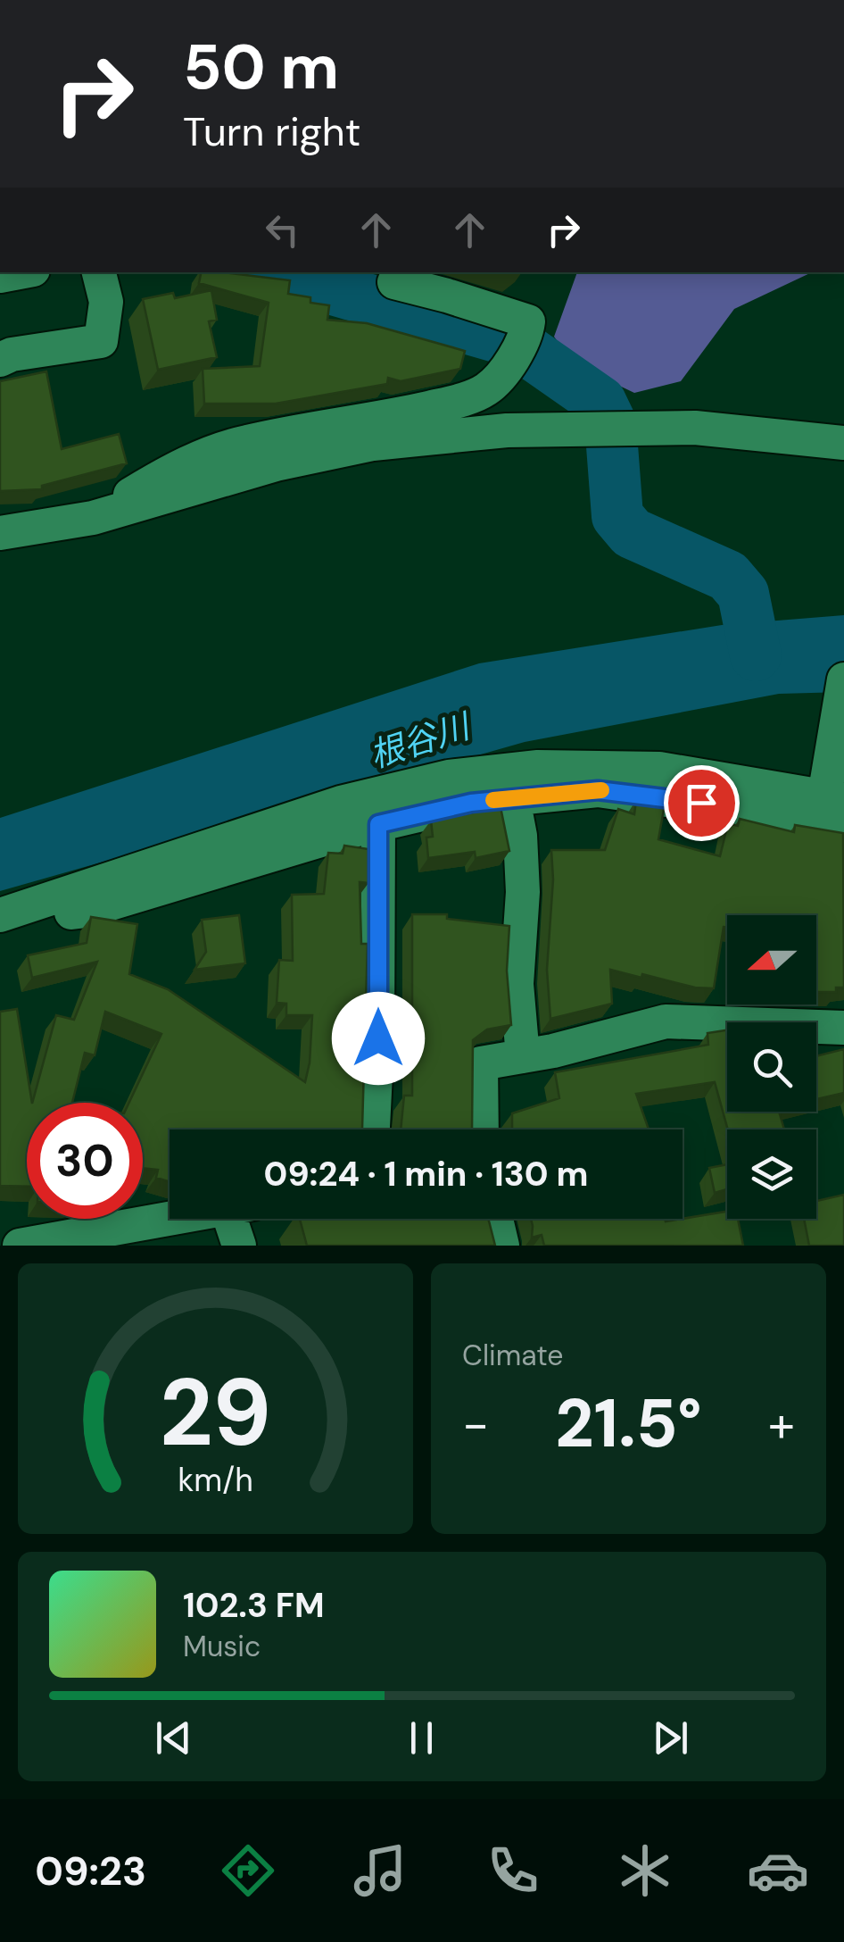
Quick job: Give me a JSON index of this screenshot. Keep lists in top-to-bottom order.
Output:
{
  "water": ["根谷川"],
  "north": "left",
  "page": {
    "turn": ["50 m", "Turn right"],
    "limit": "30",
    "trip": "09:24 · 1 min · 130 m",
    "tile": "Climate",
    "heat": ["−", "21.5°", "+"],
    "song": ["102.3 FM", "Music"],
    "tabs": "09:23",
    "gauge": ["29", "km/h"]
  }
}
